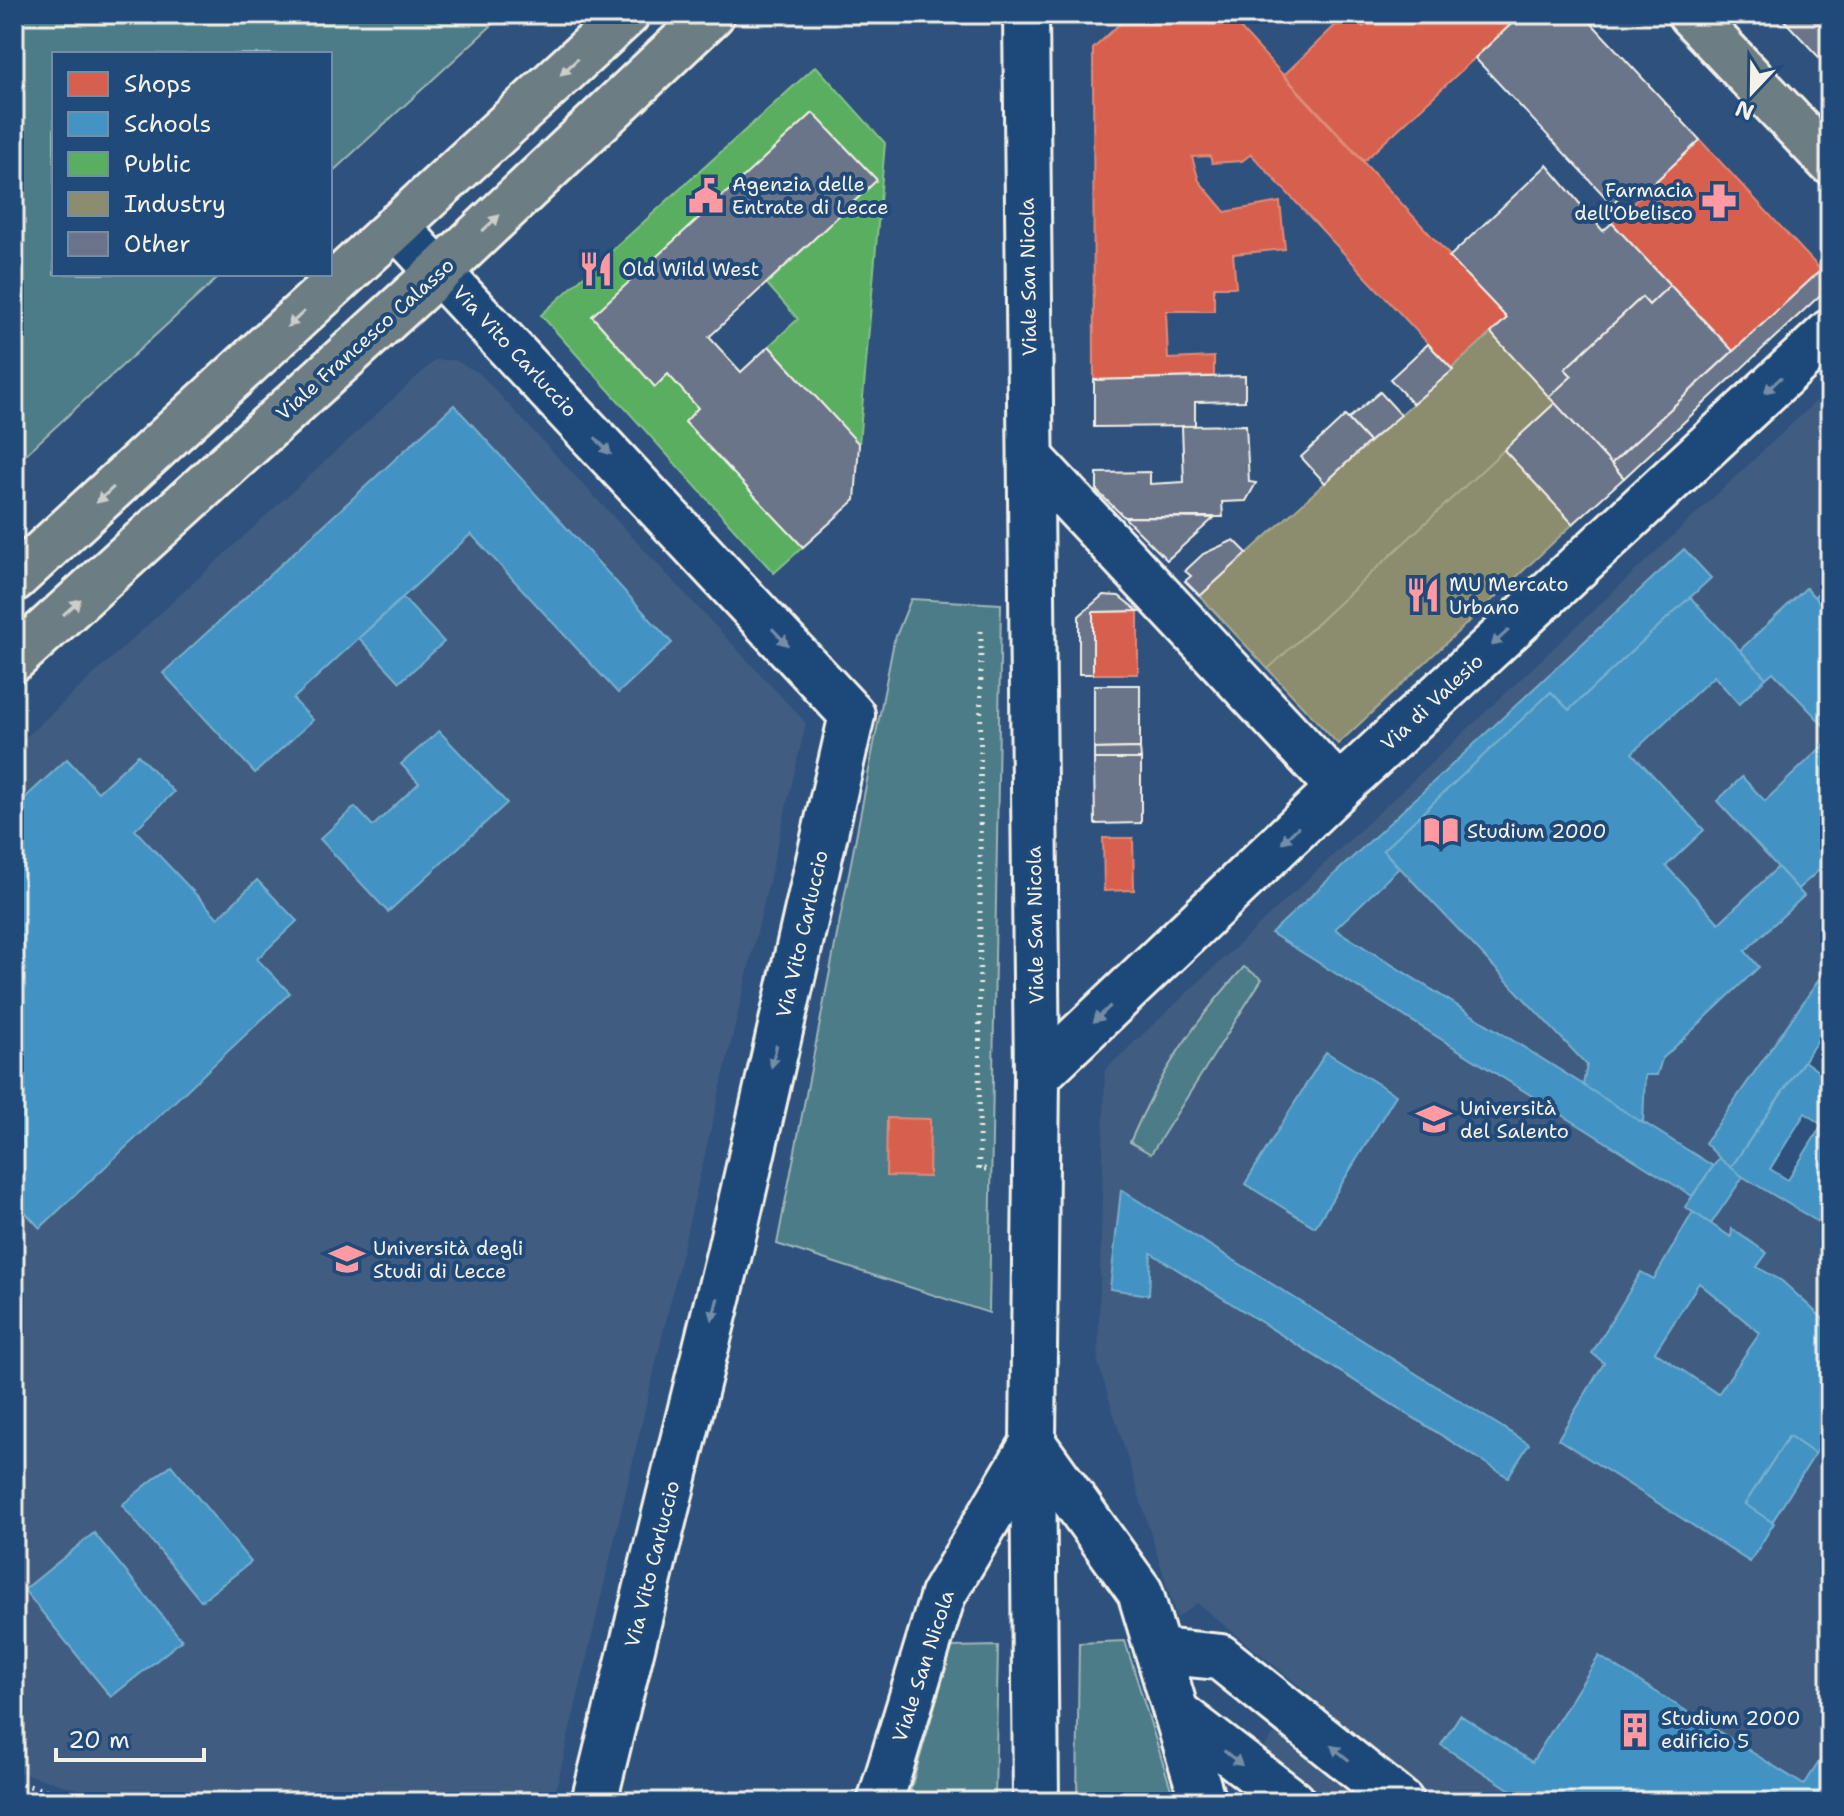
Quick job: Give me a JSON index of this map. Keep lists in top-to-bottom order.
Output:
{
  "streets": {
    "main road": ["Viale Francesco Calasso"],
    "street": ["Viale San Nicola", "Via Vito Carluccio", "Via di Valesio"]
  },
  "crossings": [
    ["Viale San Nicola", "Via di Valesio"],
    ["Viale Francesco Calasso", "Via Vito Carluccio"]
  ],
  "one_way": ["Via Vito Carluccio", "Via di Valesio"],
  "places": {
    "public building": ["Agenzia delle Entrate di Lecce"],
    "pharmacy": ["Farmacia dell'Obelisco"],
    "restaurant": ["Old Wild West", "MU Mercato Urbano"],
    "library": ["Studium 2000"],
    "school or university": ["Università del Salento", "Università degli Studi di Lecce"],
    "building": ["Studium 2000 edificio 5"]
  },
  "legend": [
    "Shops",
    "Schools",
    "Public",
    "Industry",
    "Other"
  ],
  "scale_bar": "20 m",
  "north": "bottom"
}
